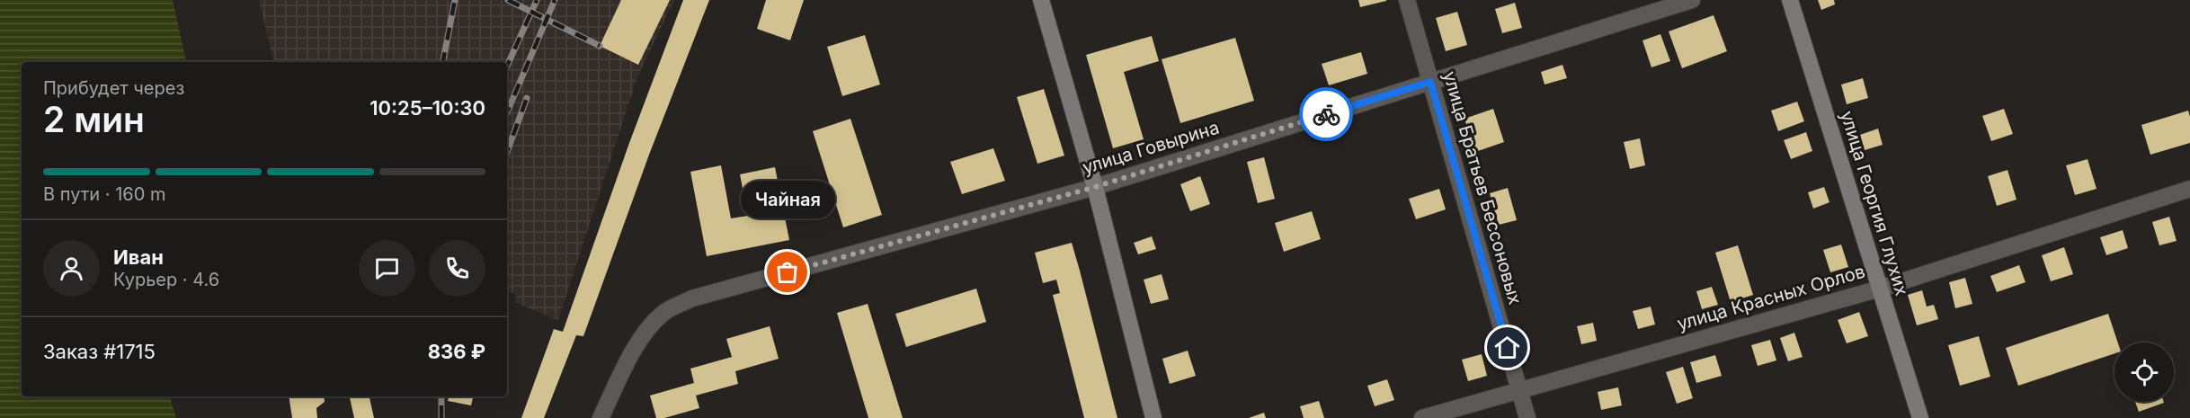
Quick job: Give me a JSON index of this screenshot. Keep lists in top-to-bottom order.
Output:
{
  "streets": {
    "street": [
      "улица Говырина",
      "улица Братьев Бессоновых",
      "улица Георгия Глухих",
      "улица Красных Орлов"
    ]
  },
  "crossings": [
    ["улица Говырина", "улица Братьев Бессоновых"],
    ["улица Братьев Бессоновых", "улица Красных Орлов"],
    ["улица Георгия Глухих", "улица Красных Орлов"]
  ],
  "places": ["Чайная"],
  "page": {
    "heading": ["2 мин", "Прибудет через", "10:25–10:30"],
    "panel": [
      "Иван",
      "Курьер · 4.6",
      "Заказ #1715",
      "836 ₽"
    ],
    "bar": "В пути · 160 m",
    "bubble": "Чайная"
  }
}
